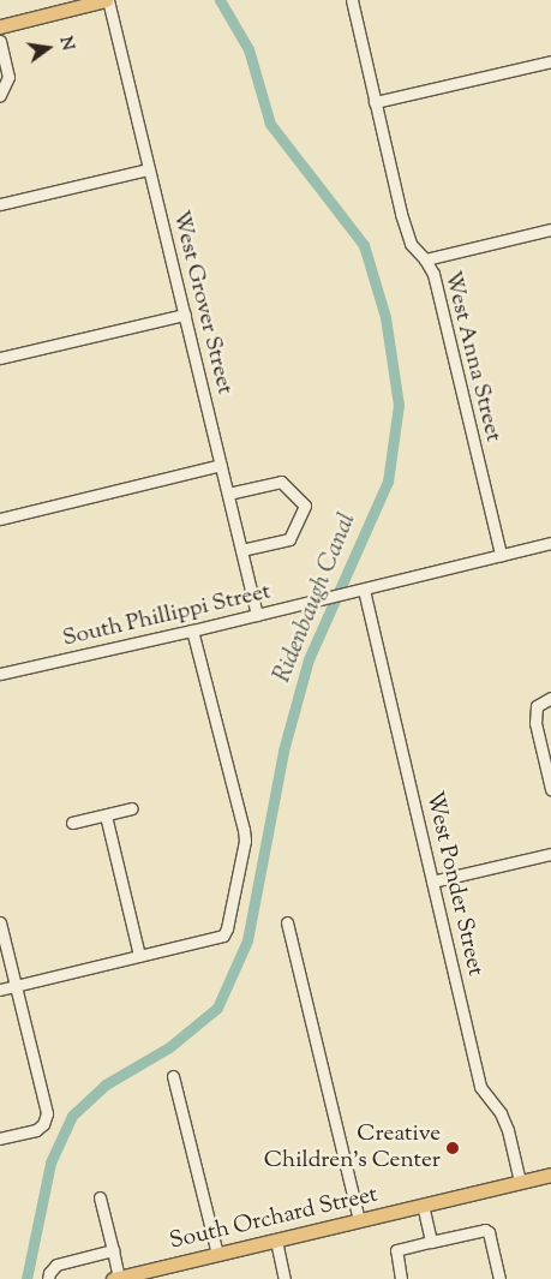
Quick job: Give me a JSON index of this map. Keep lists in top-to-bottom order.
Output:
{
  "streets": {
    "main road": ["South Orchard Street"],
    "street": [
      "West Grover Street",
      "West Anna Street",
      "South Phillippi Street",
      "West Ponder Street"
    ]
  },
  "crossings": [
    ["West Grover Street", "South Phillippi Street"],
    ["West Anna Street", "South Phillippi Street"],
    ["South Phillippi Street", "West Ponder Street"],
    ["West Ponder Street", "South Orchard Street"]
  ],
  "water": ["Ridenbaugh Canal"],
  "places": ["Creative Children's Center"],
  "north": "right"
}
